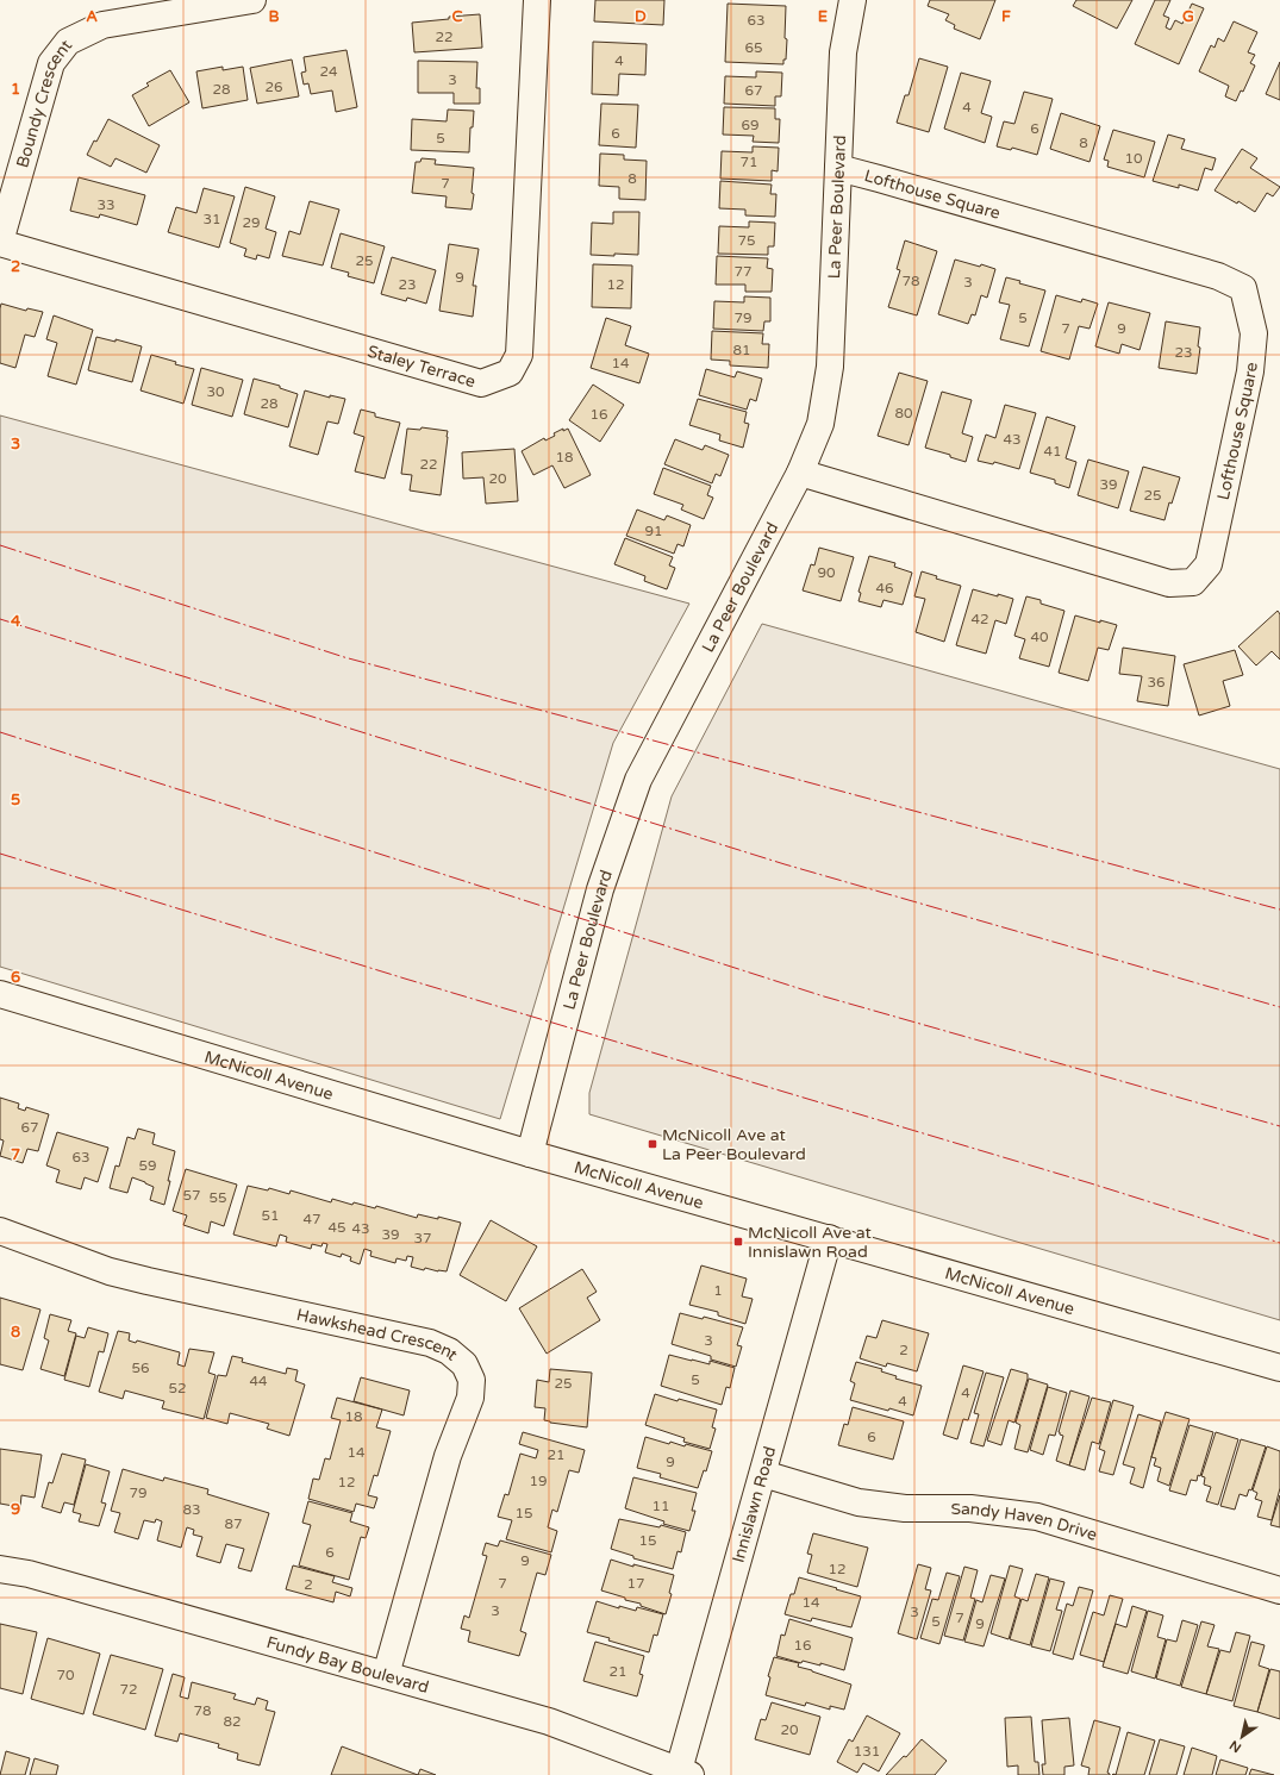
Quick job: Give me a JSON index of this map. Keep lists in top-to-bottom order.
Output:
{
  "streets": {
    "street": [
      "Boundy Crescent",
      "Lofthouse Square",
      "La Peer Boulevard",
      "Staley Terrace",
      "McNicoll Avenue",
      "Hawkshead Crescent",
      "Innislawn Road",
      "Sandy Haven Drive",
      "Fundy Bay Boulevard"
    ]
  },
  "crossings": [
    ["Boundy Crescent", "Staley Terrace"],
    ["Lofthouse Square", "La Peer Boulevard"],
    ["La Peer Boulevard", "McNicoll Avenue"],
    ["McNicoll Avenue", "Innislawn Road"],
    ["Hawkshead Crescent", "Fundy Bay Boulevard"],
    ["Innislawn Road", "Sandy Haven Drive"],
    ["Innislawn Road", "Fundy Bay Boulevard"]
  ],
  "places": {
    "transit": ["McNicoll Ave at La Peer Boulevard", "McNicoll Ave at Innislawn Road"]
  },
  "house_numbers": [
    "63",
    "22",
    "65",
    "4",
    "24",
    "3",
    "26",
    "28",
    "67",
    "4",
    "69",
    "6",
    "6",
    "5",
    "8",
    "10",
    "71",
    "8",
    "7",
    "33",
    "31",
    "29",
    "75",
    "25",
    "77",
    "9",
    "78",
    "3",
    "23",
    "12",
    "79",
    "5",
    "7",
    "9",
    "81",
    "23",
    "14",
    "30",
    "28",
    "80",
    "16",
    "43",
    "41",
    "18",
    "22",
    "20",
    "39",
    "25",
    "91",
    "90",
    "46",
    "42",
    "40",
    "36",
    "67",
    "63",
    "59",
    "57",
    "55",
    "51",
    "47",
    "45",
    "43",
    "39",
    "37",
    "1",
    "3",
    "2",
    "56",
    "5",
    "44",
    "25",
    "52",
    "4",
    "4",
    "18",
    "6",
    "14",
    "21",
    "9",
    "19",
    "12",
    "79",
    "11",
    "83",
    "15",
    "87",
    "15",
    "6",
    "9",
    "12",
    "7",
    "17",
    "2",
    "14",
    "3",
    "3",
    "7",
    "5",
    "9",
    "16",
    "21",
    "70",
    "72",
    "78",
    "82",
    "20",
    "131"
  ],
  "north": "bottom left",
  "grid": {
    "columns": [
      "A",
      "B",
      "C",
      "D",
      "E",
      "F",
      "G"
    ],
    "rows": [
      "1",
      "2",
      "3",
      "4",
      "5",
      "6",
      "7",
      "8",
      "9"
    ]
  }
}
